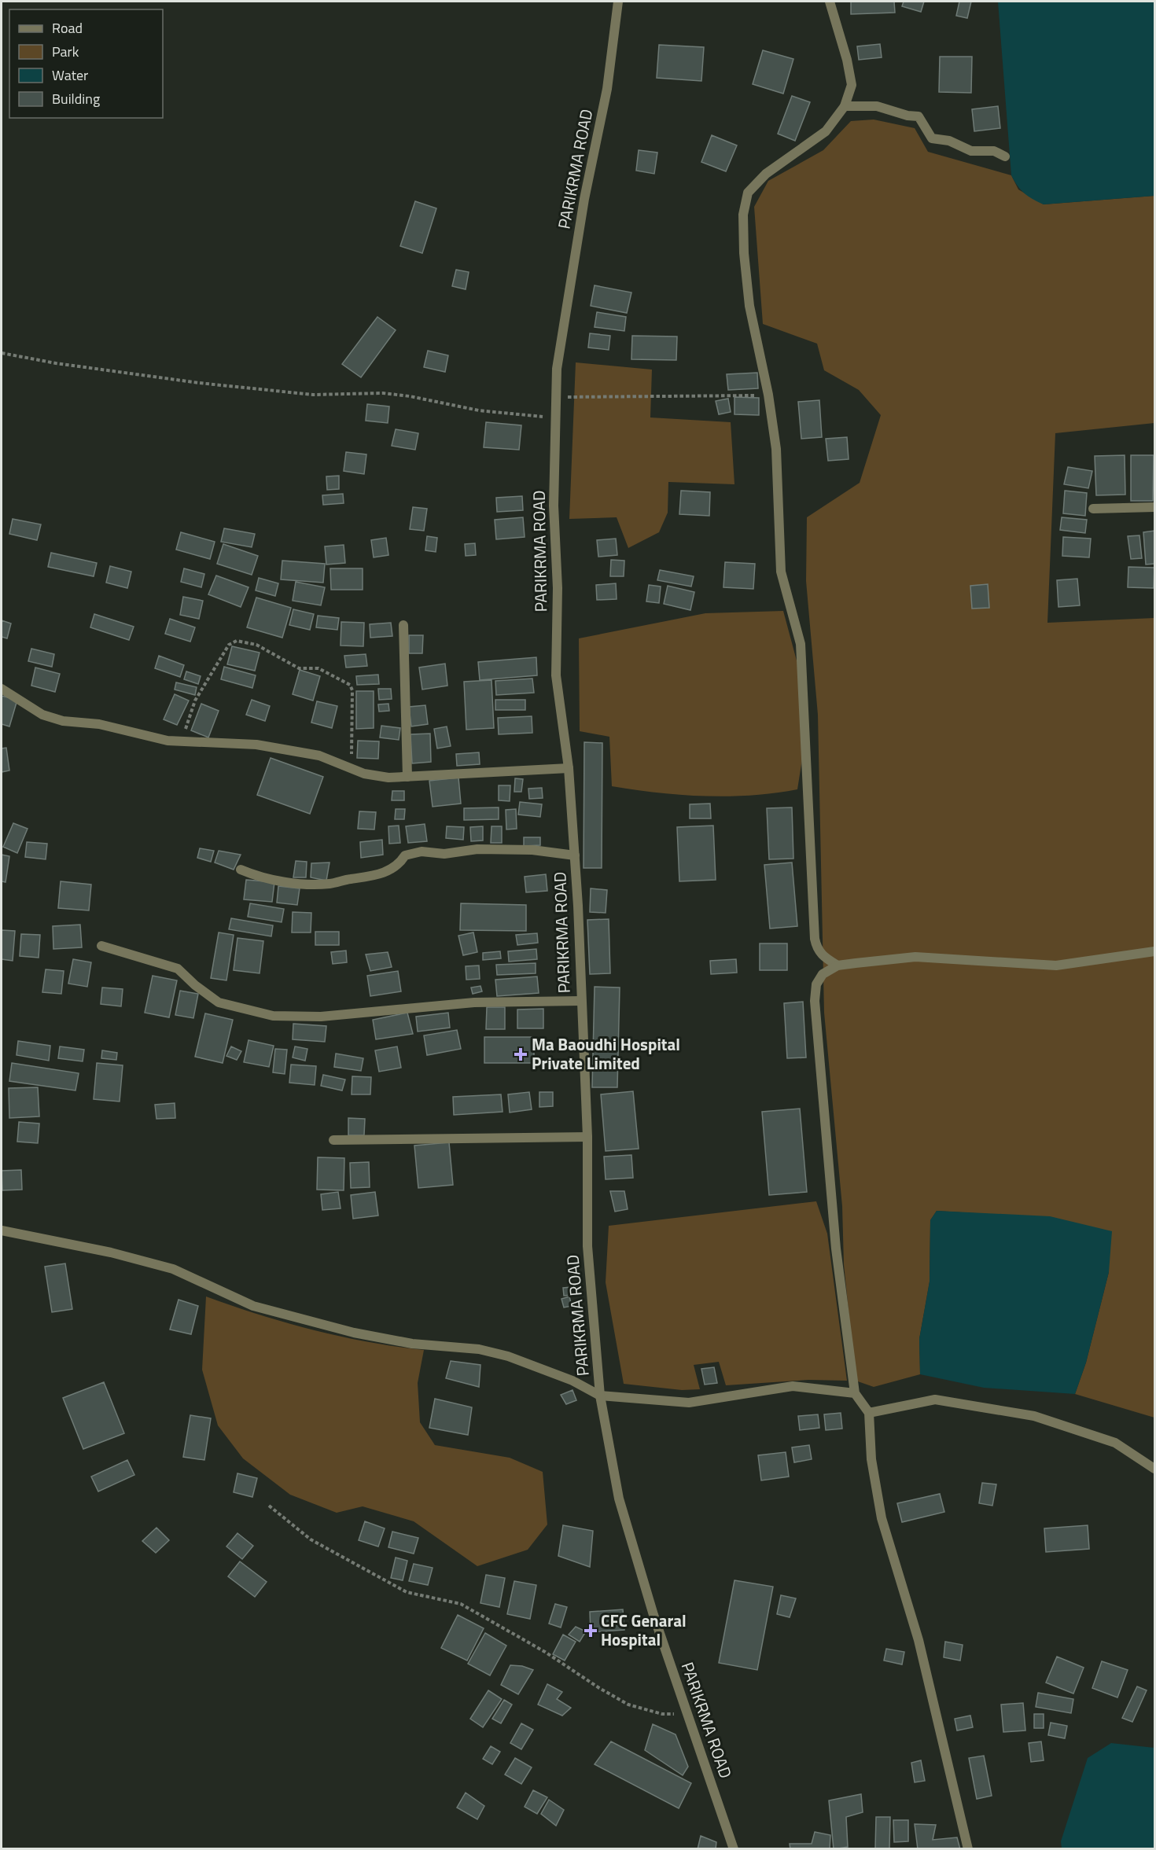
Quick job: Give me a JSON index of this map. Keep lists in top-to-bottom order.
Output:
{
  "streets": {
    "street": ["PARIKRMA ROAD"]
  },
  "places": {
    "health": ["Ma Baoudhi Hospital Private Limited", "CFC Genaral Hospital"]
  },
  "legend": [
    "Road",
    "Park",
    "Water",
    "Building"
  ]
}
